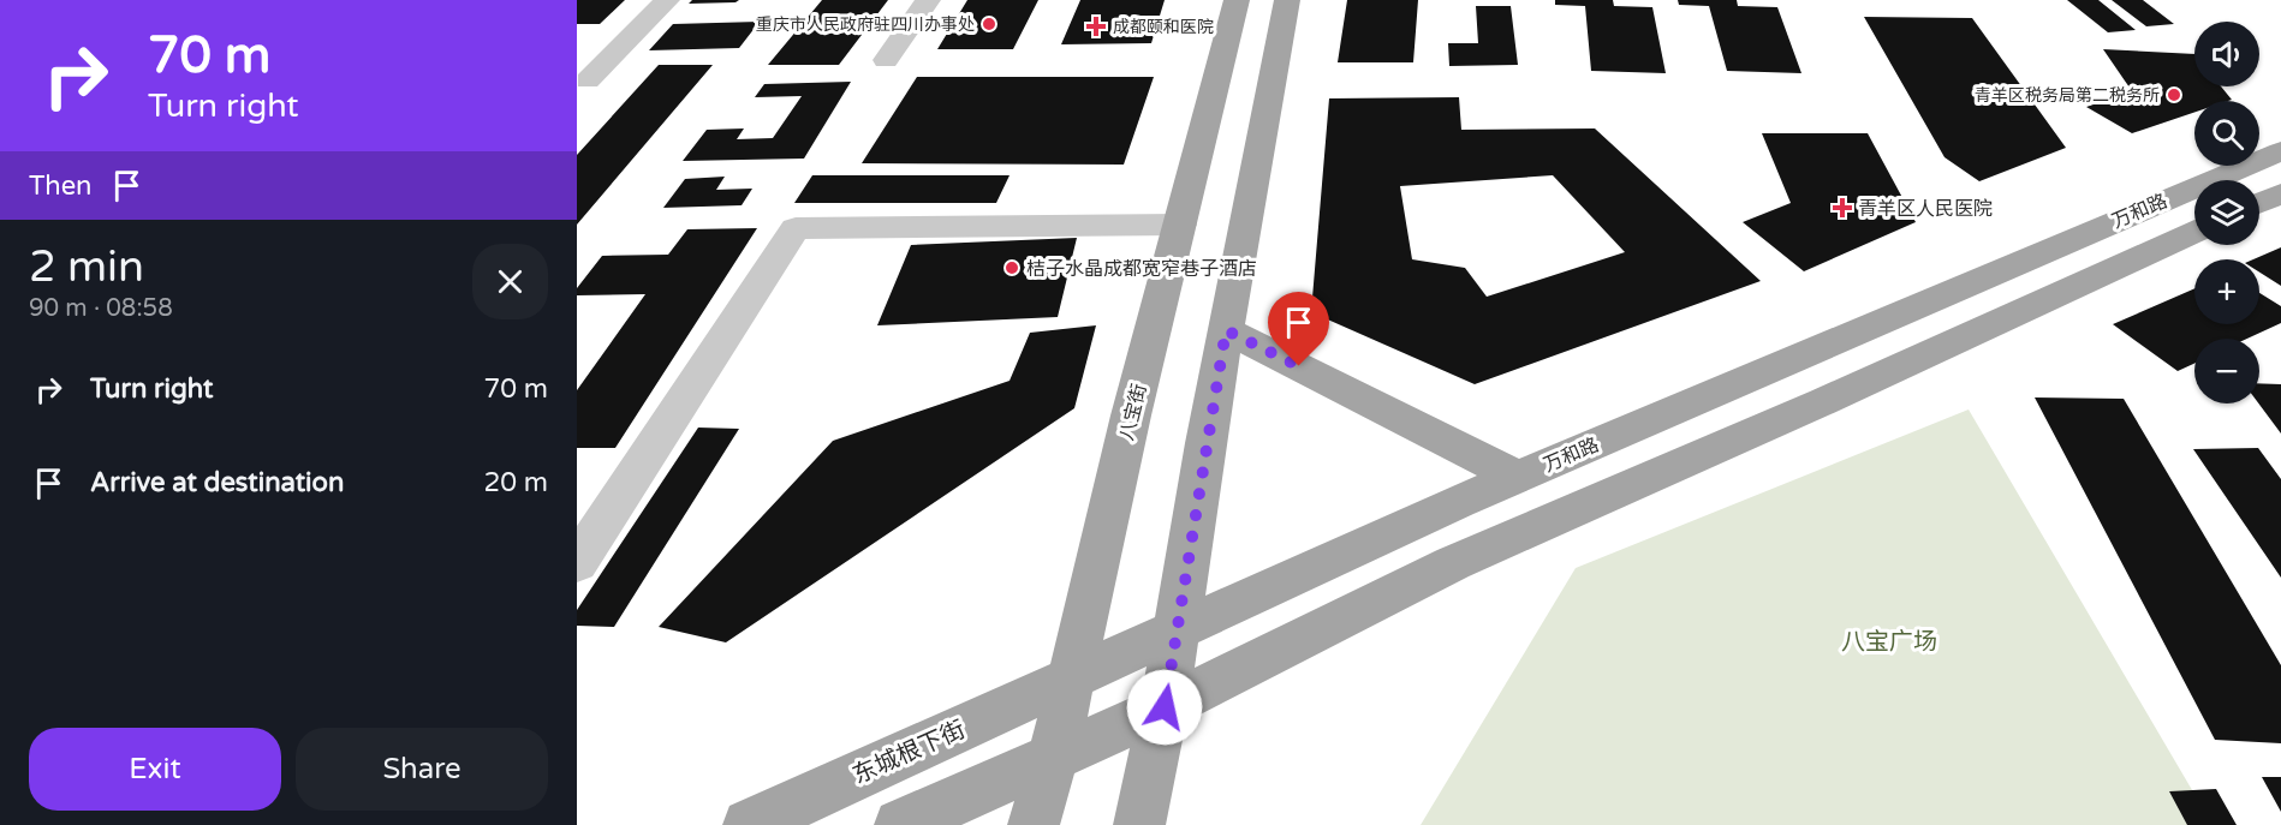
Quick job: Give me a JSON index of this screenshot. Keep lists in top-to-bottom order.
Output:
{
  "streets": {
    "main road": ["万和路", "八宝街", "东城根下街"]
  },
  "crossings": [
    ["万和路", "八宝街"],
    ["万和路", "东城根下街"],
    ["八宝街", "东城根下街"]
  ],
  "parks": ["八宝广场"],
  "places": {
    "other": ["重庆市人民政府驻四川办事处", "青羊区税务局第二税务所", "桔子水晶成都宽窄巷子酒店"],
    "health": ["成都颐和医院", "青羊区人民医院"]
  },
  "page": {
    "turn": ["70 m", "Turn right"],
    "map_buttons": ["+", "−"],
    "then": "Then",
    "heading": ["2 min", "90 m · 08:58"],
    "list": [
      {
        "name": "Turn right",
        "value": "70 m"
      },
      {
        "name": "Arrive at destination",
        "value": "20 m"
      }
    ],
    "buttons": ["Exit", "Share"]
  }
}
